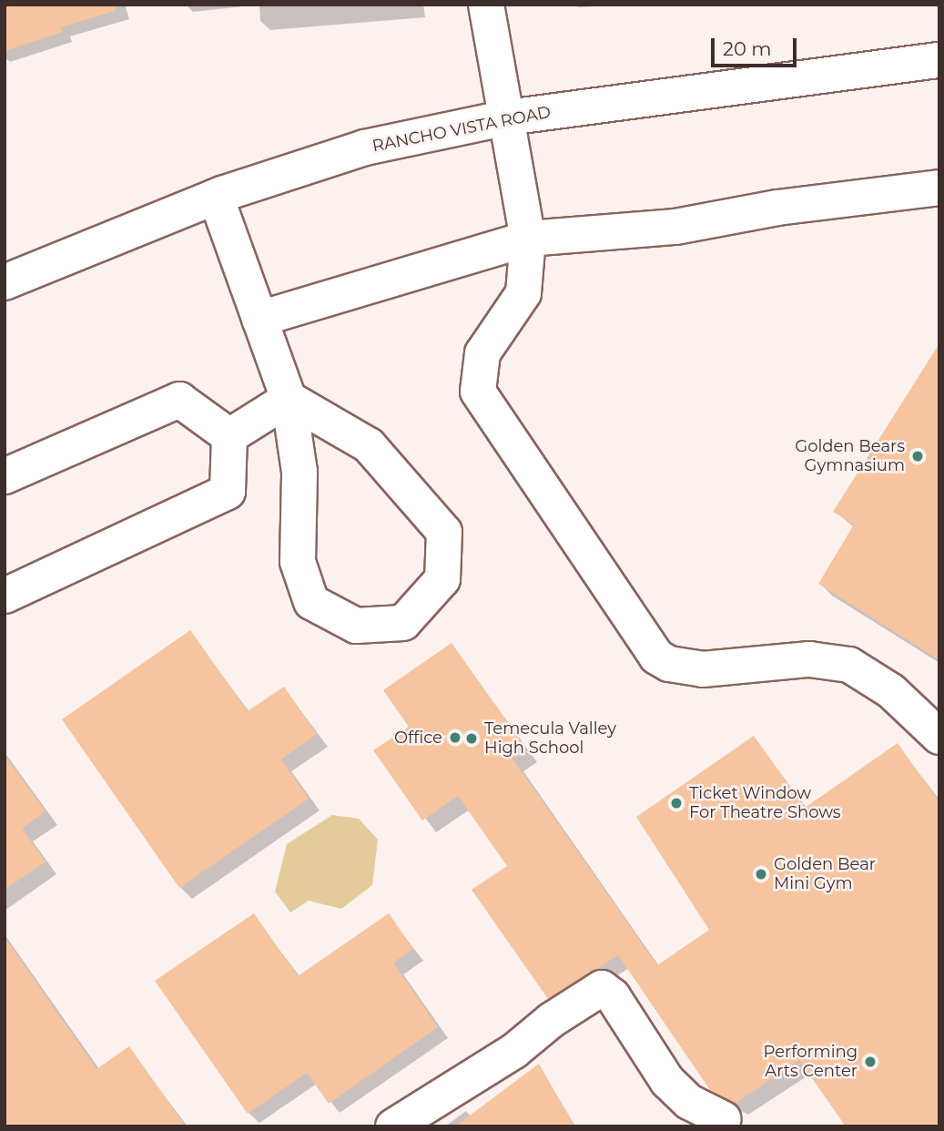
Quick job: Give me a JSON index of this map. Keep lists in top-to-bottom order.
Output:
{
  "streets": {
    "main road": ["RANCHO VISTA ROAD"]
  },
  "places": [
    "Golden Bears Gymnasium",
    "Office",
    "Temecula Valley High School",
    "Ticket Window For Theatre Shows",
    "Golden Bear Mini Gym",
    "Performing Arts Center"
  ],
  "scale_bar": "20 m"
}
